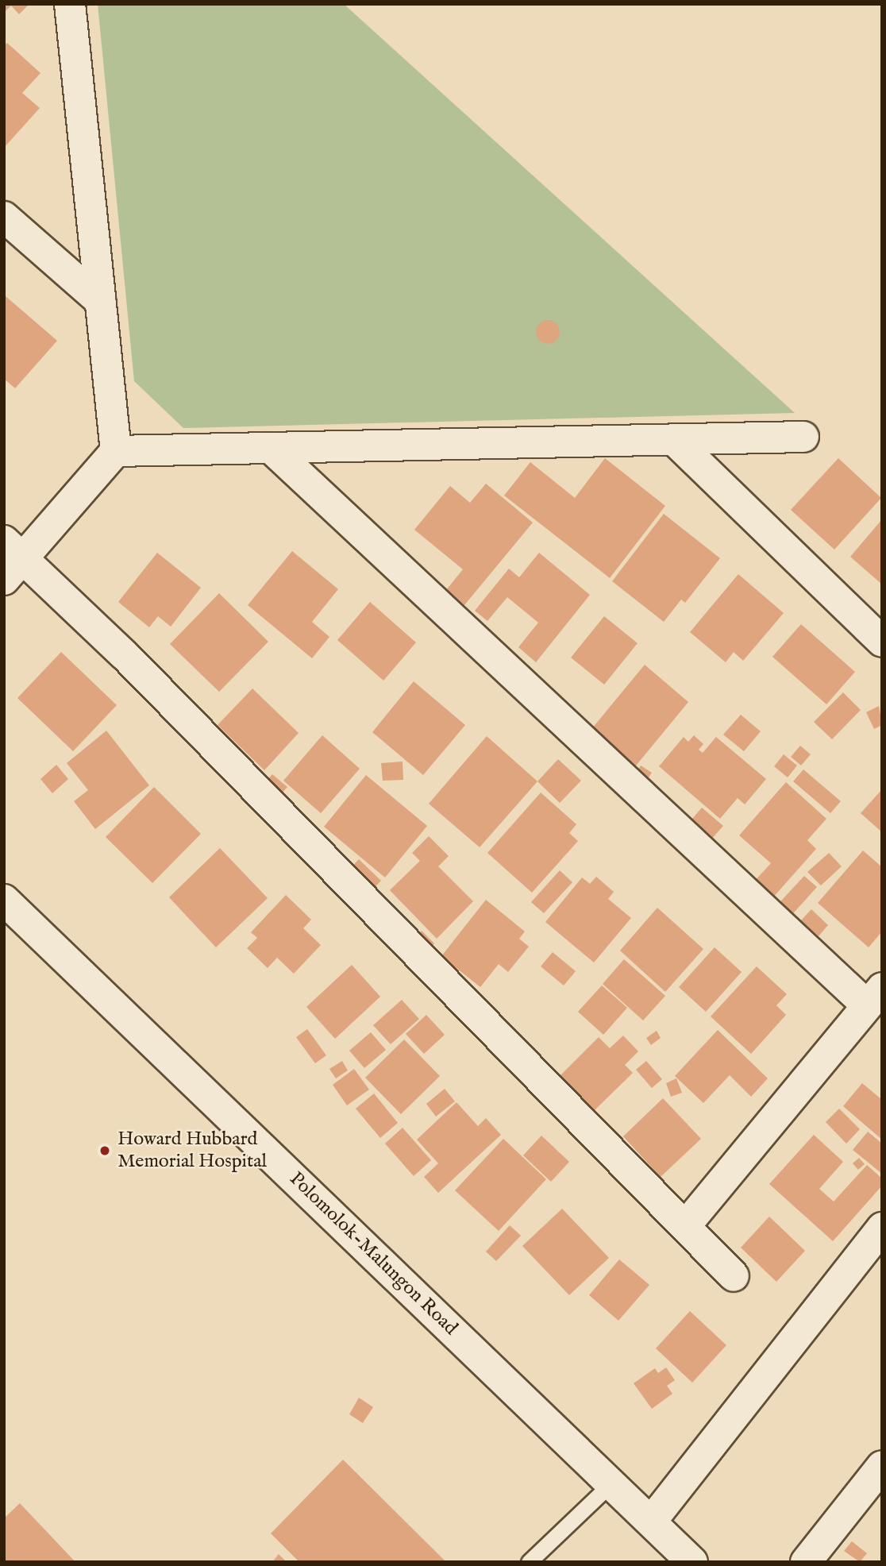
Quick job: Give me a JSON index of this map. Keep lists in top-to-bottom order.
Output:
{
  "streets": {
    "street": ["Polomolok-Malungon Road"]
  },
  "places": ["Howard Hubbard Memorial Hospital"]
}
